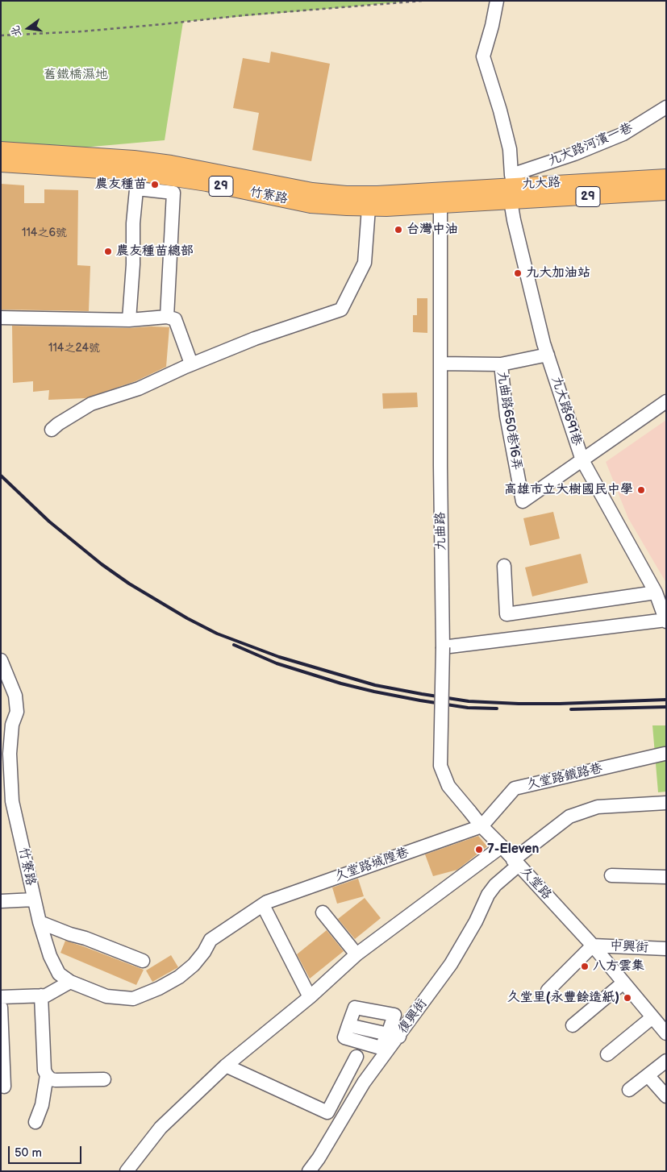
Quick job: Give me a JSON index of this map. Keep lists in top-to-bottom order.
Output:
{
  "streets": {
    "main road": ["九大路", "29", "竹寮路"],
    "street": [
      "九大路河濱一巷",
      "九大路691巷",
      "九曲路650巷16弄",
      "九曲路",
      "久堂路鐵路巷",
      "久堂路城隍巷",
      "久堂路",
      "中興街",
      "復興街"
    ]
  },
  "crossings": [
    ["九大路河濱一巷", "九大路"],
    ["九大路河濱一巷", "九大路691巷"],
    ["九大路", "竹寮路"],
    ["九大路", "九大路691巷"],
    ["九大路", "九曲路"],
    ["竹寮路", "九曲路"],
    ["竹寮路", "久堂路城隍巷"],
    ["九大路691巷", "九曲路650巷16弄"],
    ["九曲路", "久堂路"],
    ["久堂路鐵路巷", "久堂路城隍巷"],
    ["久堂路鐵路巷", "久堂路"],
    ["久堂路城隍巷", "久堂路"],
    ["久堂路", "中興街"],
    ["久堂路", "復興街"]
  ],
  "parks": ["舊鐵橋濕地"],
  "places": [
    "農友種苗",
    "台灣中油",
    "農友種苗總部",
    "九大加油站",
    "高雄市立大樹國民中學",
    "7-Eleven",
    "八方雲集",
    "久堂里(永豐餘造紙)"
  ],
  "house_numbers": ["114之6號", "114之24號"],
  "scale_bar": "50 m",
  "north": "left"
}
